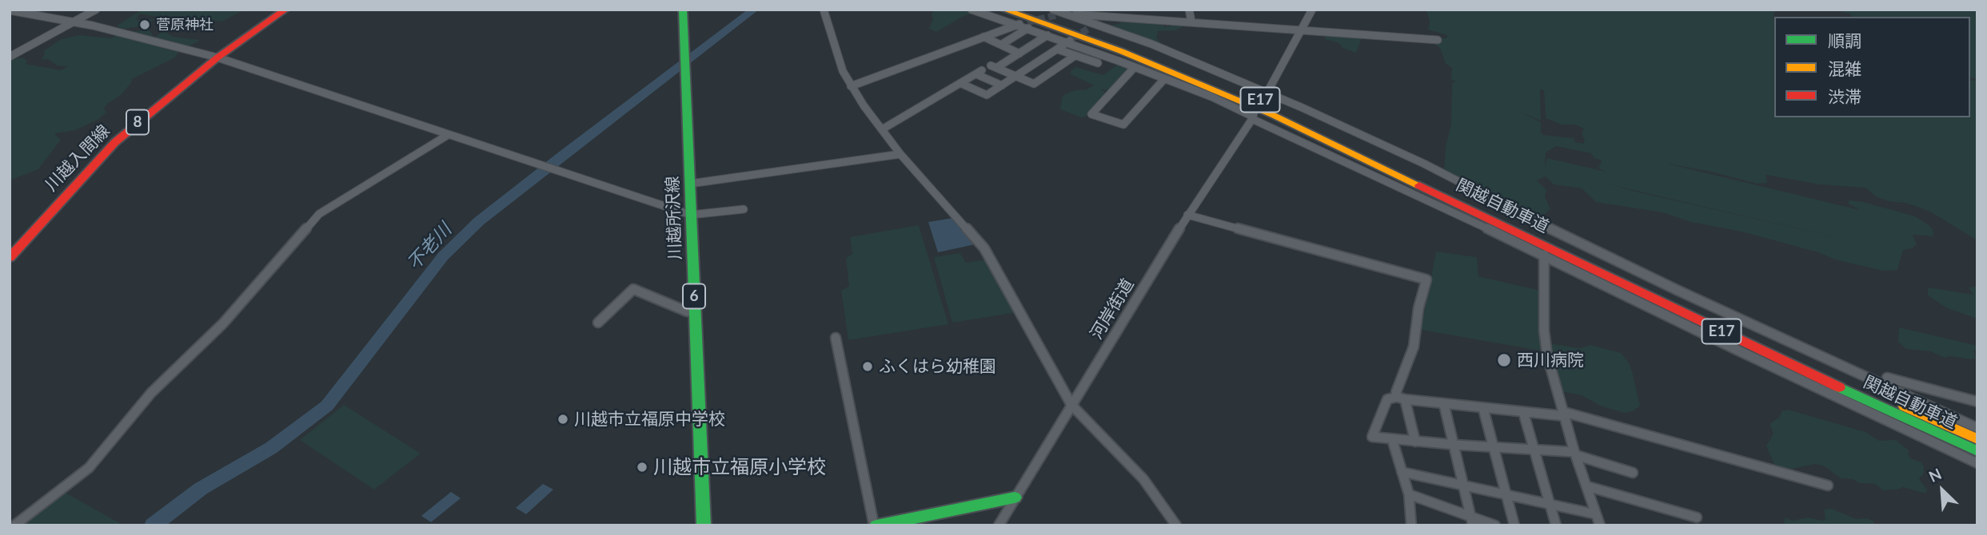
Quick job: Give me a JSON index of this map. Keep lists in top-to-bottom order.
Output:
{
  "streets": {
    "main road": [
      "E17",
      "8",
      "川越入間線",
      "関越自動車道",
      "川越所沢線",
      "6"
    ],
    "street": ["河岸街道"]
  },
  "water": ["不老川"],
  "places": [
    "菅原神社",
    "西川病院",
    "ふくはら幼稚園",
    "川越市立福原中学校",
    "川越市立福原小学校"
  ],
  "legend": ["順調", "混雑", "渋滞"],
  "north": "top left"
}
